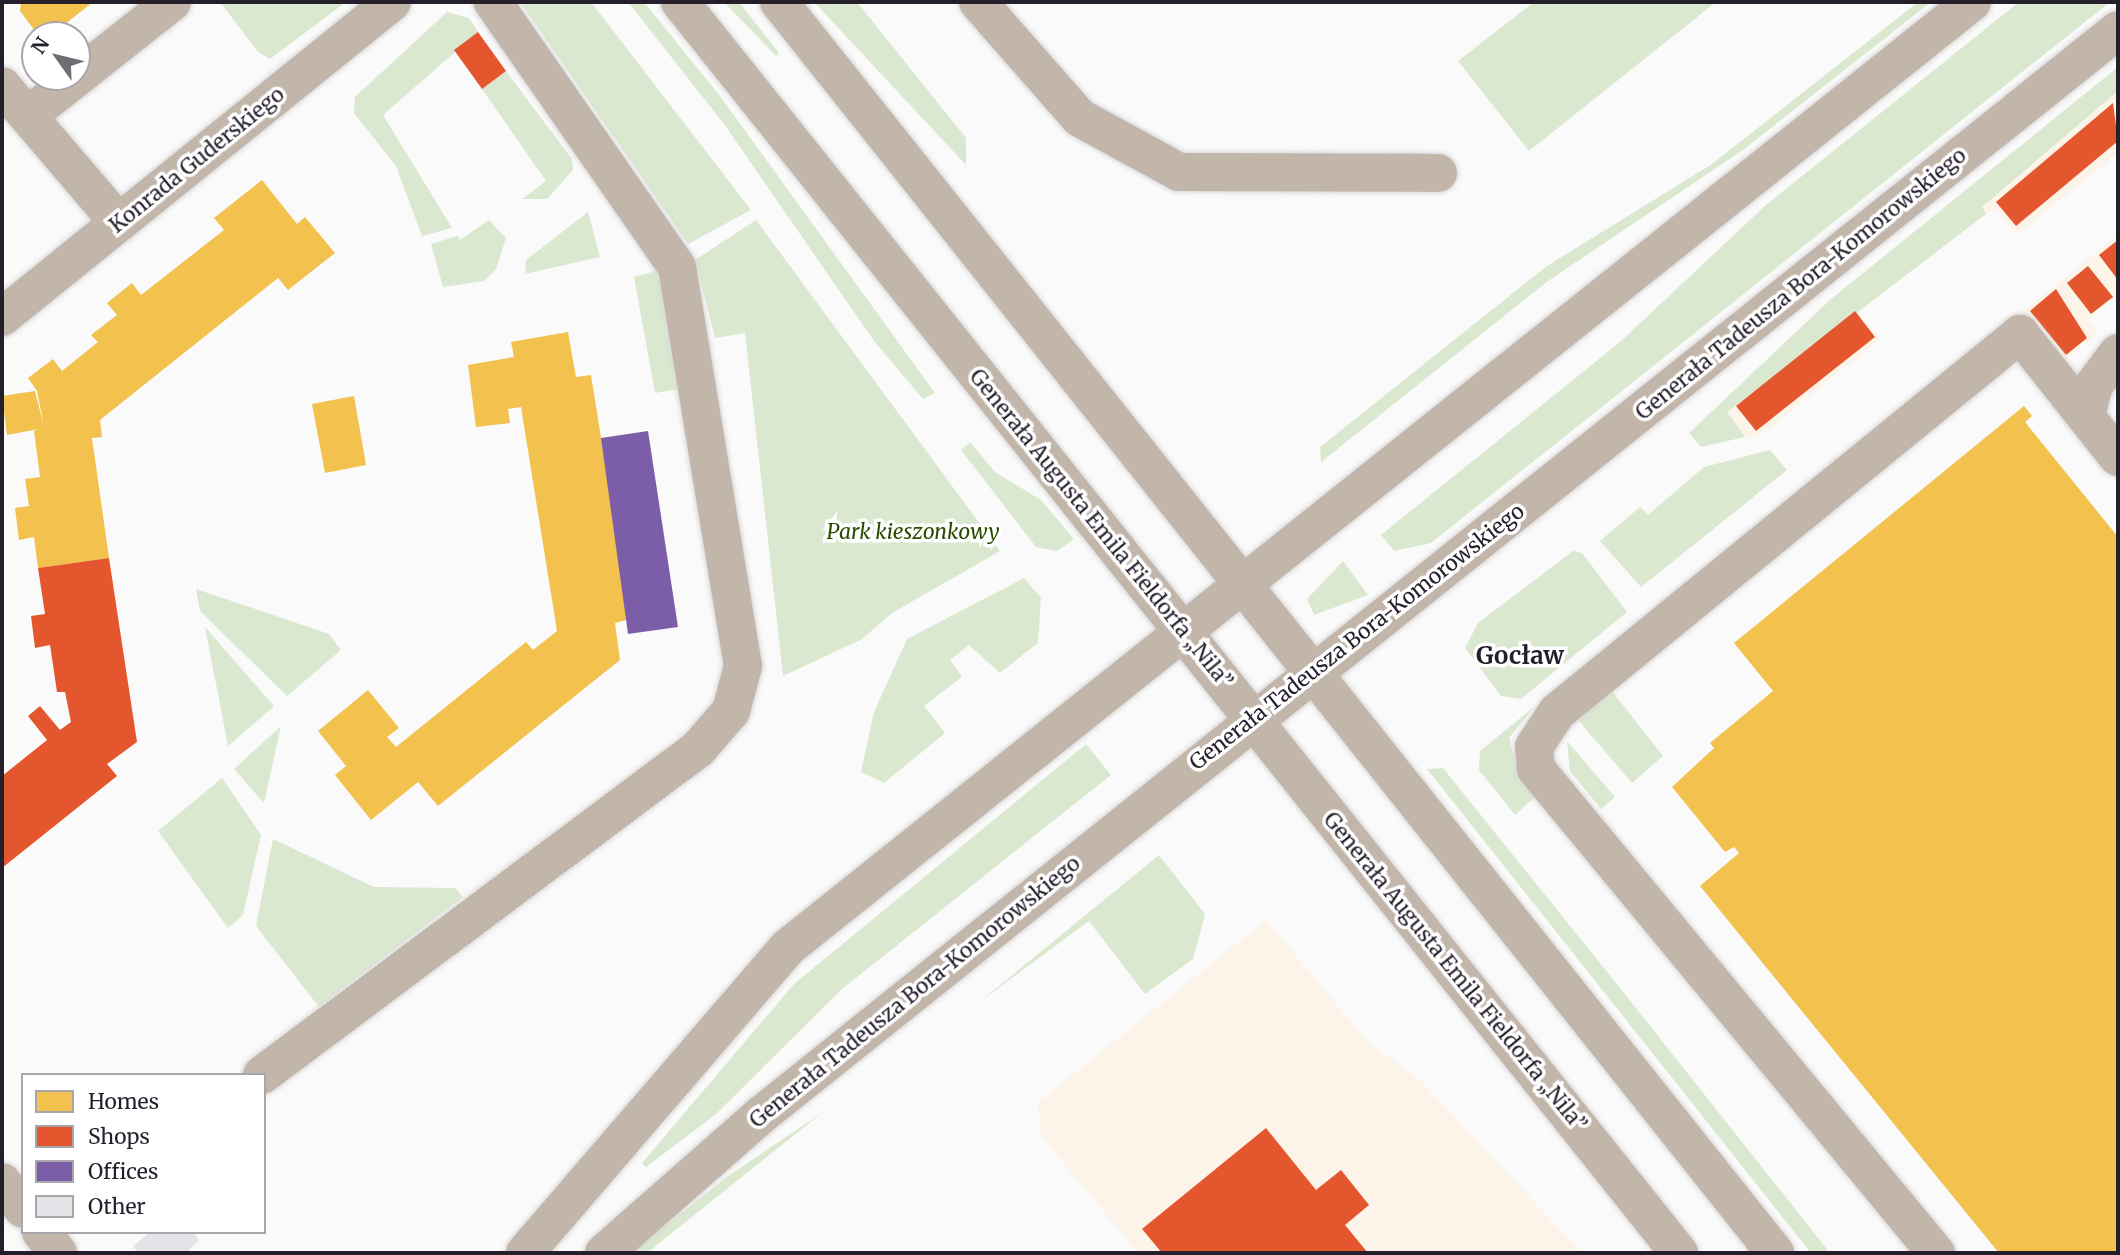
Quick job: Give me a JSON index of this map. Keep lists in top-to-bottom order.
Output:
{
  "streets": {
    "street": ["Konrada Guderskiego", "Generała Tadeusza Bora-Komorowskiego", "Generała Augusta Emila Fieldorfa „Nila”"]
  },
  "crossings": [
    ["Generała Tadeusza Bora-Komorowskiego", "Generała Augusta Emila Fieldorfa „Nila”"]
  ],
  "districts": ["Gocław"],
  "parks": ["Park kieszonkowy"],
  "legend": [
    "Homes",
    "Shops",
    "Offices",
    "Other"
  ],
  "north": "top left"
}
